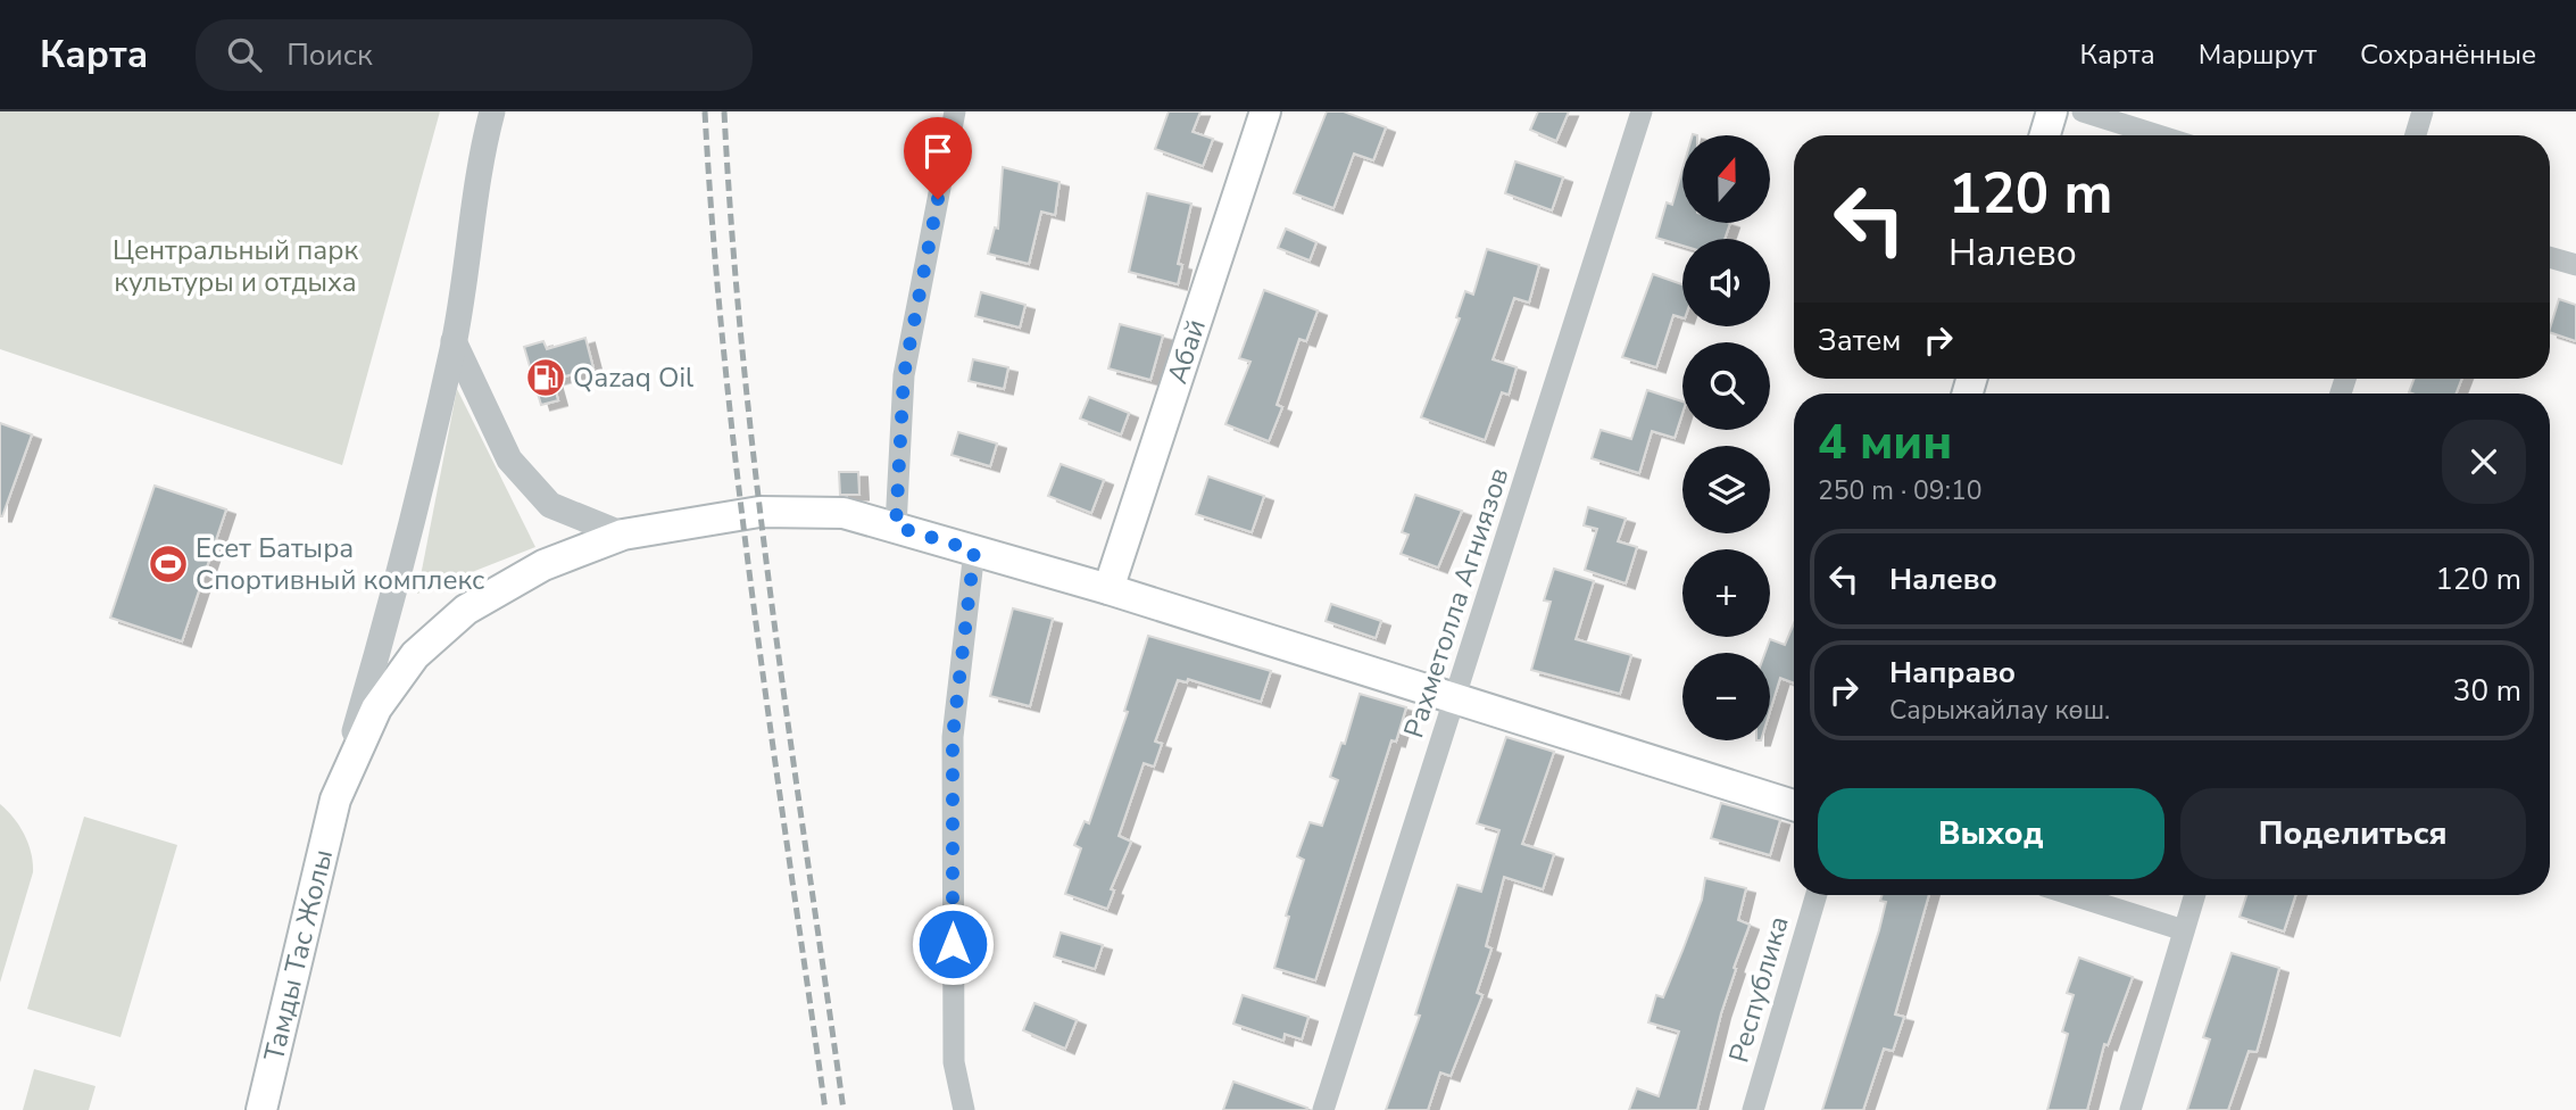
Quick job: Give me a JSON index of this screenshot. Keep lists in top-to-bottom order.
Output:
{
  "streets": {
    "main road": ["Абай", "Тамды Тас Жолы"],
    "street": ["Рахметолла Агниязов", "Республика"]
  },
  "crossings": [
    ["Абай", "Тамды Тас Жолы"],
    ["Рахметолла Агниязов", "Тамды Тас Жолы"]
  ],
  "parks": ["Центральный парк культуры и отдыха"],
  "places": {
    "fuel station": ["Qazaq Oil"],
    "sports": ["Есет Батыра Спортивный комплекс"]
  },
  "north": "top",
  "page": {
    "header": "Карта",
    "search": "Поиск",
    "nav": ["Карта", "Маршрут", "Сохранённые"],
    "map_buttons": ["+", "−"],
    "turn": ["120 m", "Налево"],
    "then": "Затем",
    "heading": ["4 мин", "250 m · 09:10"],
    "list": [
      {
        "name": "Налево",
        "value": "120 m"
      },
      {
        "name": "Направо",
        "note": "Сарыжайлау көш.",
        "value": "30 m"
      }
    ],
    "buttons": ["Выход", "Поделиться"]
  }
}
